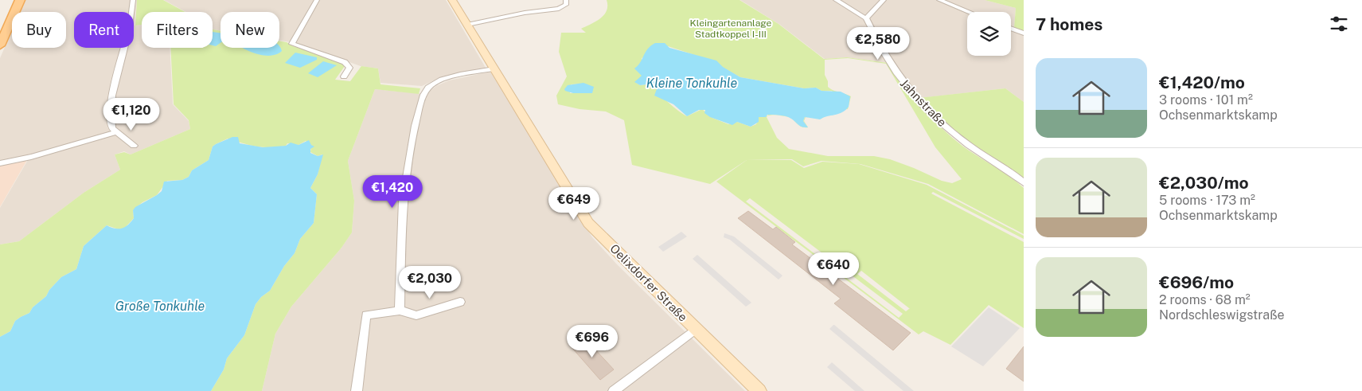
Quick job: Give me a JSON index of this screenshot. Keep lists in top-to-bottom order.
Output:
{
  "streets": {
    "street": ["Jahnstraße", "Oelixdorfer Straße"]
  },
  "water": ["Kleine Tonkuhle", "Große Tonkuhle"],
  "parks": ["Kleingartenanlage Stadtkoppel I-III"],
  "page": {
    "heading": "7 homes",
    "chip": [
      "Buy",
      "Rent",
      "Filters",
      "New"
    ],
    "price": [
      "€2,580",
      "€1,120",
      "€1,420",
      "€649",
      "€640",
      "€2,030",
      "€696"
    ],
    "list": [
      {
        "name": "€1,420/mo",
        "note": "3 rooms · 101 m² · Ochsenmarktskamp"
      },
      {
        "name": "€2,030/mo",
        "note": "5 rooms · 173 m² · Ochsenmarktskamp"
      },
      {
        "name": "€696/mo",
        "note": "2 rooms · 68 m² · Nordschleswigstraße"
      }
    ]
  }
}
